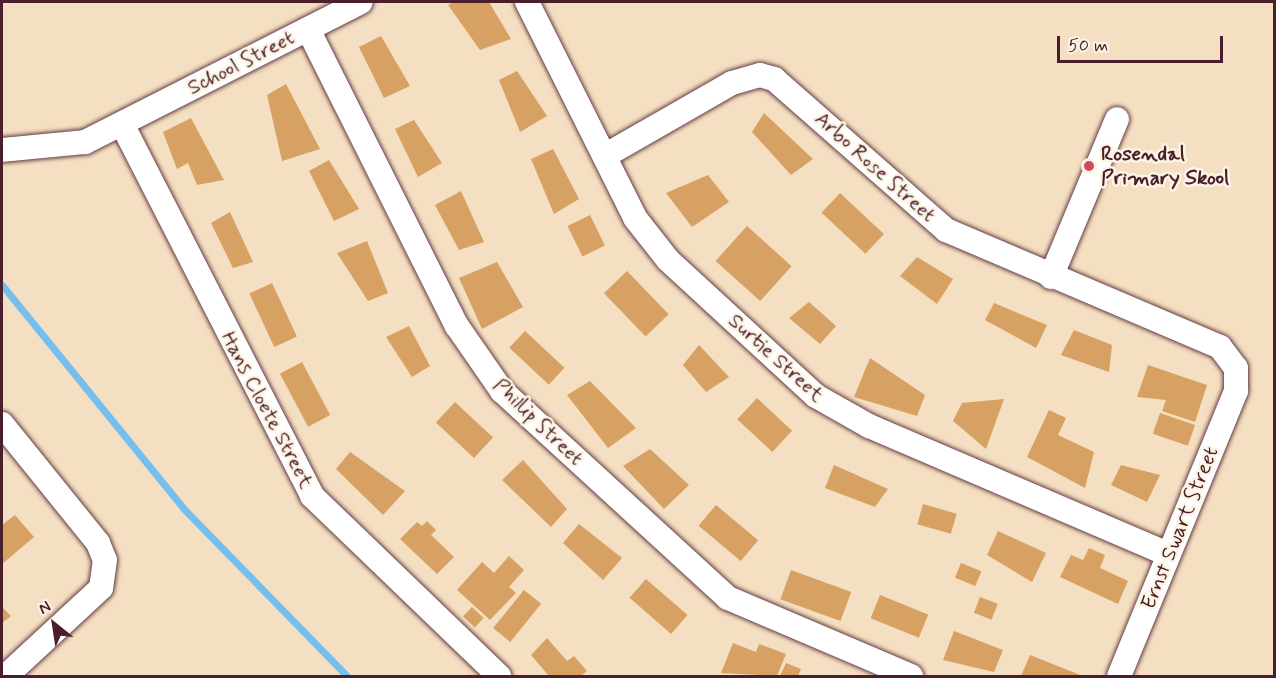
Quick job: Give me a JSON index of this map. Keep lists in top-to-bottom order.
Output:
{
  "streets": {
    "street": [
      "School Street",
      "Arbo Rose Street",
      "Surtie Street",
      "Hans Cloete Street",
      "Phillip Street",
      "Ernst Swart Street"
    ]
  },
  "crossings": [
    ["School Street", "Hans Cloete Street"],
    ["School Street", "Phillip Street"],
    ["Arbo Rose Street", "Surtie Street"],
    ["Arbo Rose Street", "Ernst Swart Street"],
    ["Surtie Street", "Ernst Swart Street"]
  ],
  "places": ["Rosendal Primary Skool"],
  "scale_bar": "50 m",
  "north": "top left"
}
